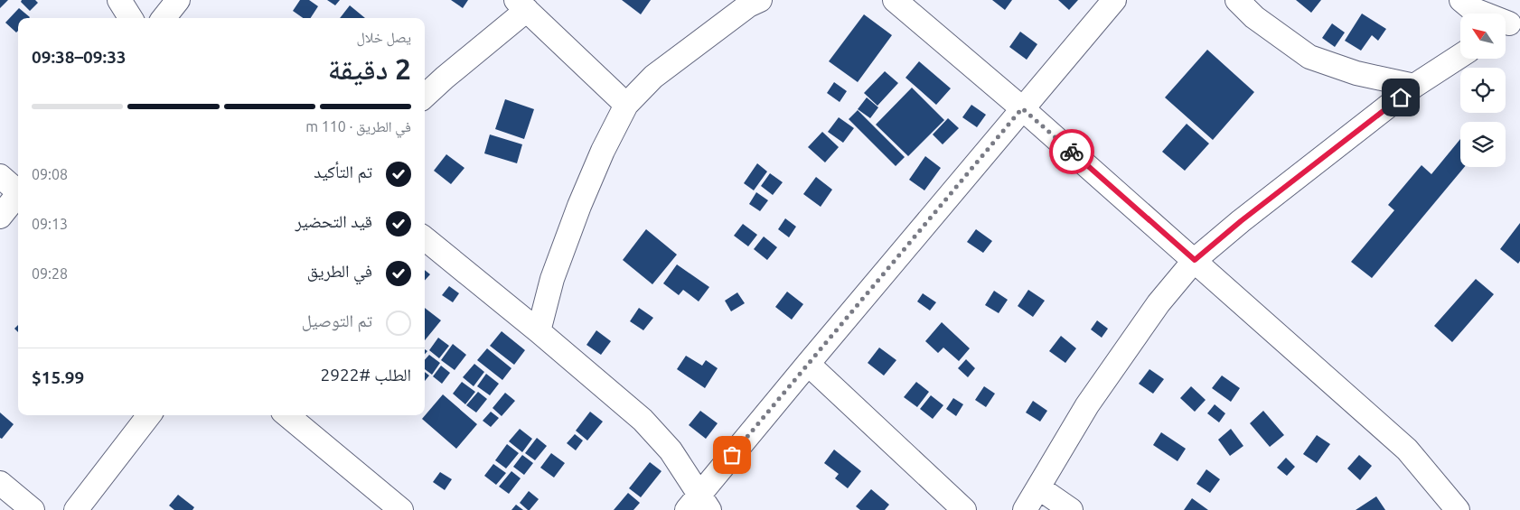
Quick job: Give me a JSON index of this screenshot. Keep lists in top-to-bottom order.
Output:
{
  "north": "top left",
  "page": {
    "heading": ["2 دقيقة", "يصل خلال", "09:33–09:38"],
    "panel": ["الطلب #2922", "$15.99"],
    "bar": "في الطريق · 110 m",
    "list": [
      ["تم التأكيد", "09:08"],
      ["قيد التحضير", "09:13"],
      ["في الطريق", "09:28"],
      "تم التوصيل"
    ]
  }
}
